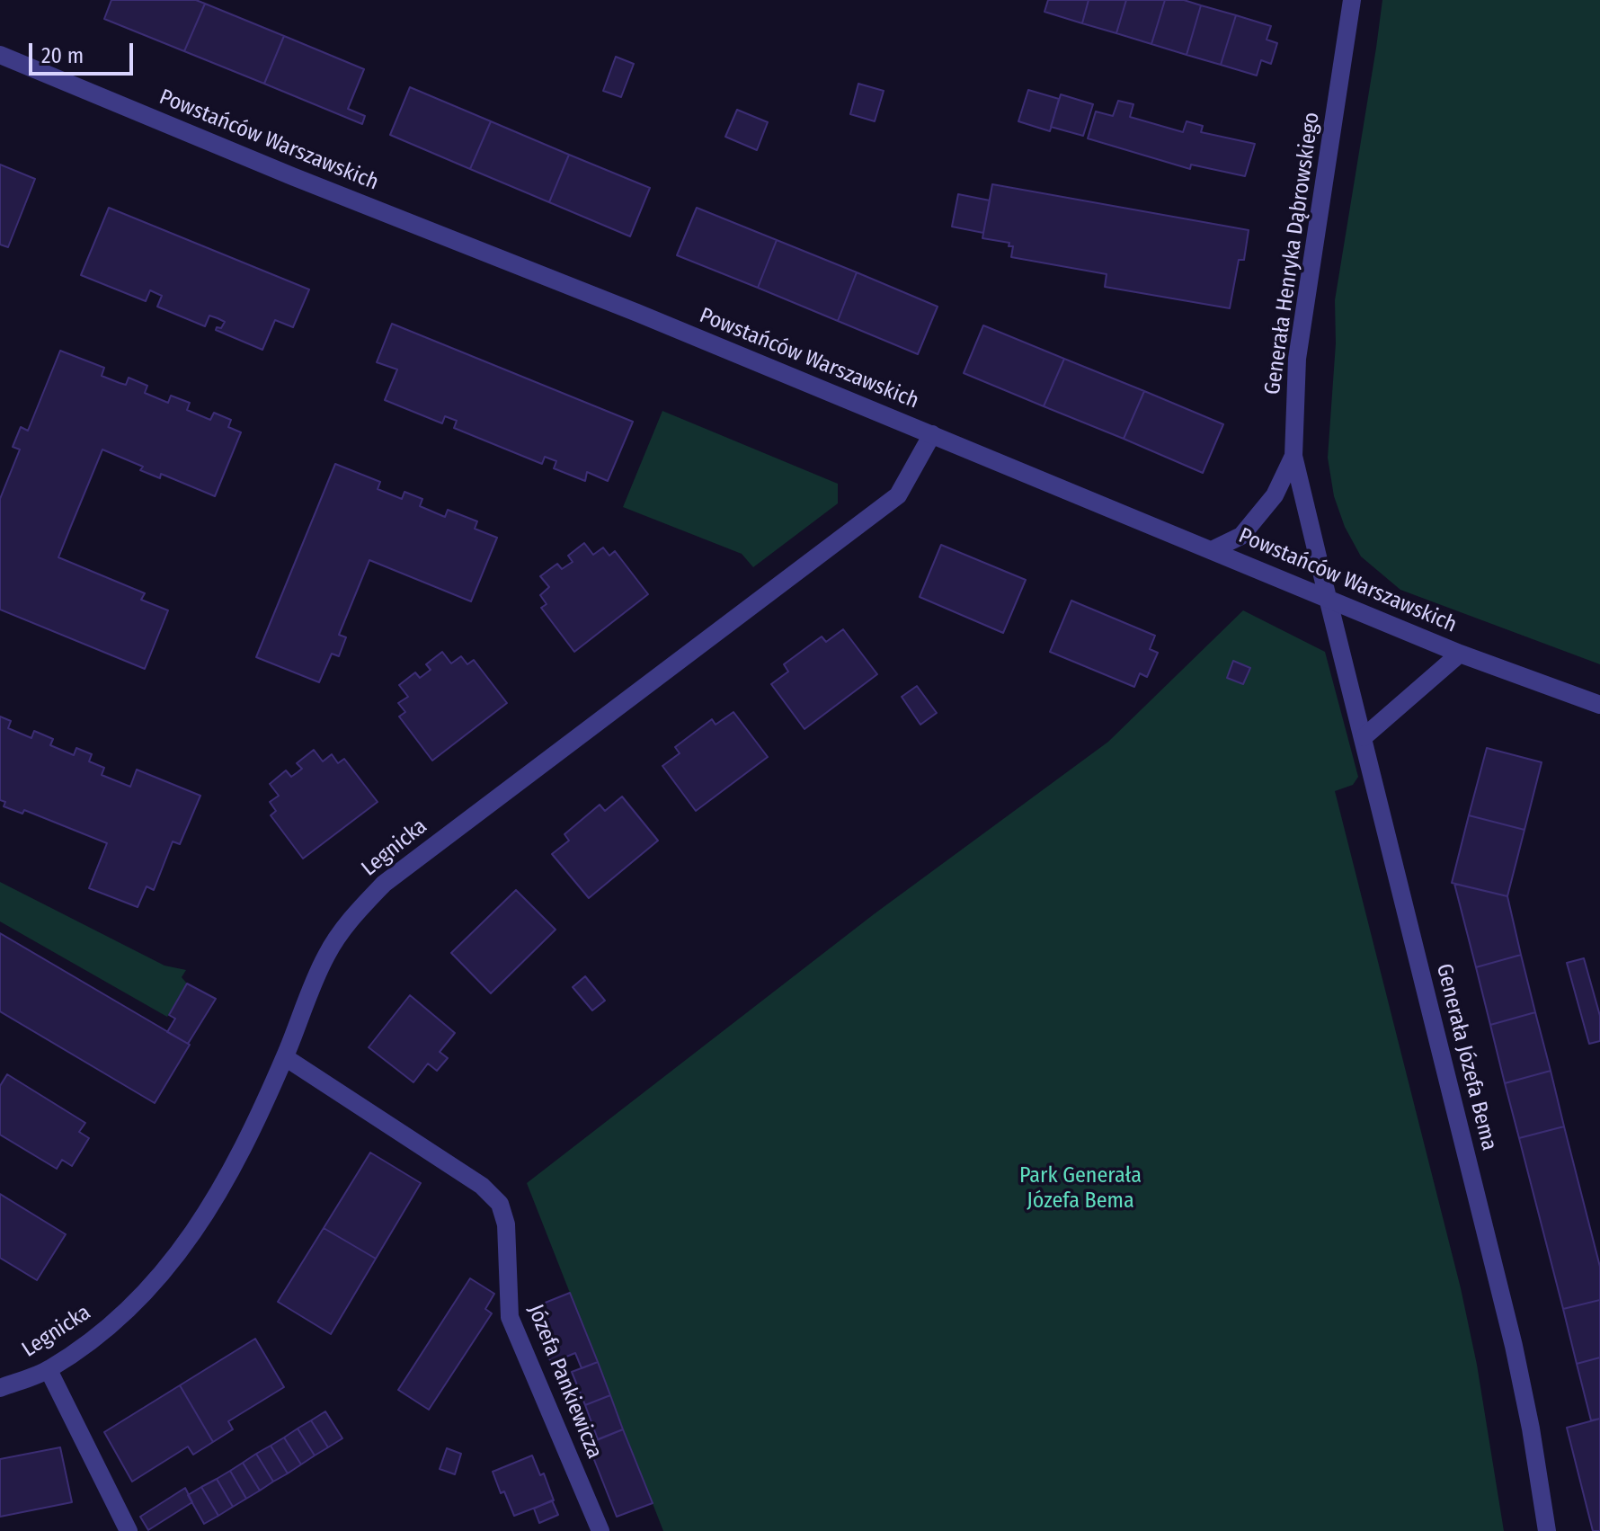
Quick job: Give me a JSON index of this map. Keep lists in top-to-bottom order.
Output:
{
  "streets": {
    "street": [
      "Powstańców Warszawskich",
      "Generała Henryka Dąbrowskiego",
      "Legnicka",
      "Generała Józefa Bema",
      "Józefa Pankiewicza"
    ]
  },
  "crossings": [
    ["Powstańców Warszawskich", "Generała Henryka Dąbrowskiego"],
    ["Powstańców Warszawskich", "Legnicka"],
    ["Powstańców Warszawskich", "Generała Józefa Bema"],
    ["Generała Henryka Dąbrowskiego", "Generała Józefa Bema"],
    ["Legnicka", "Józefa Pankiewicza"]
  ],
  "parks": ["Park Generała Józefa Bema"],
  "scale_bar": "20 m"
}
